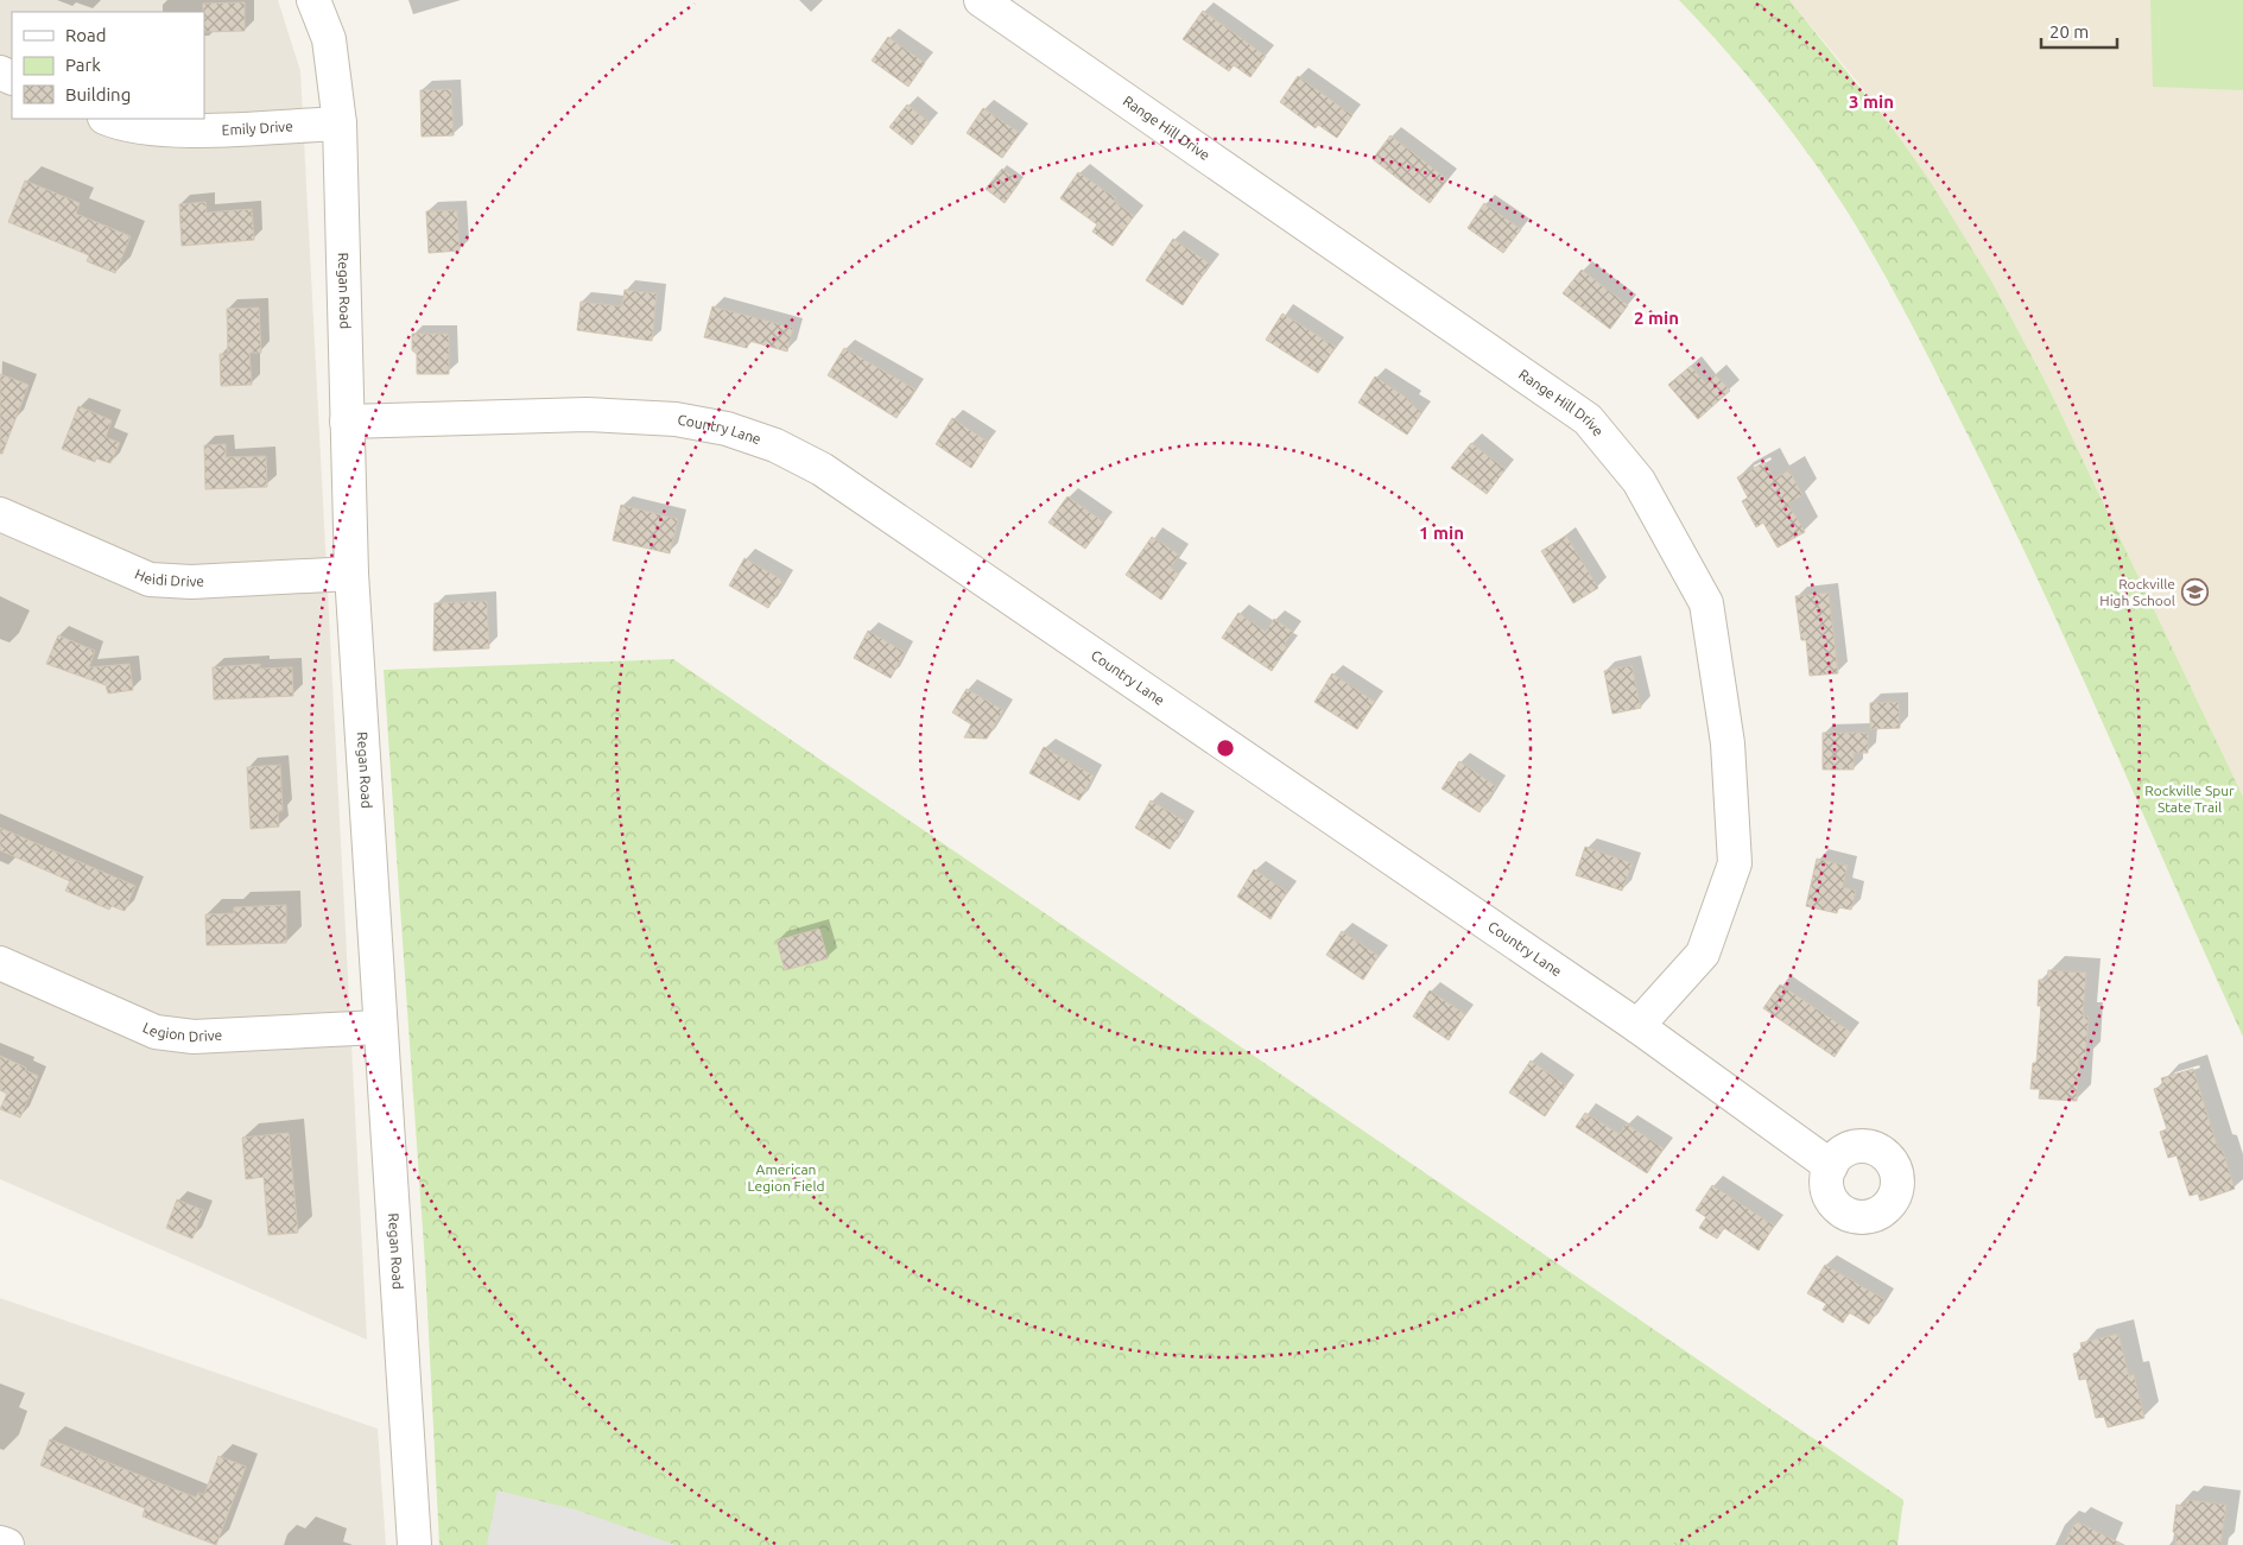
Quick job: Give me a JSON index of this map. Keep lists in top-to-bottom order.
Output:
{
  "streets": {
    "street": [
      "Emily Drive",
      "Range Hill Drive",
      "Regan Road",
      "Country Lane",
      "Heidi Drive",
      "Legion Drive"
    ]
  },
  "crossings": [
    ["Emily Drive", "Regan Road"],
    ["Range Hill Drive", "Country Lane"],
    ["Regan Road", "Country Lane"],
    ["Regan Road", "Heidi Drive"],
    ["Regan Road", "Legion Drive"]
  ],
  "parks": ["Rockville Spur State Trail", "American Legion Field"],
  "places": {
    "school or university": ["Rockville High School"]
  },
  "legend": ["Road", "Park", "Building"],
  "scale_bar": "20 m",
  "rings": ["3 min", "2 min", "1 min"]
}
